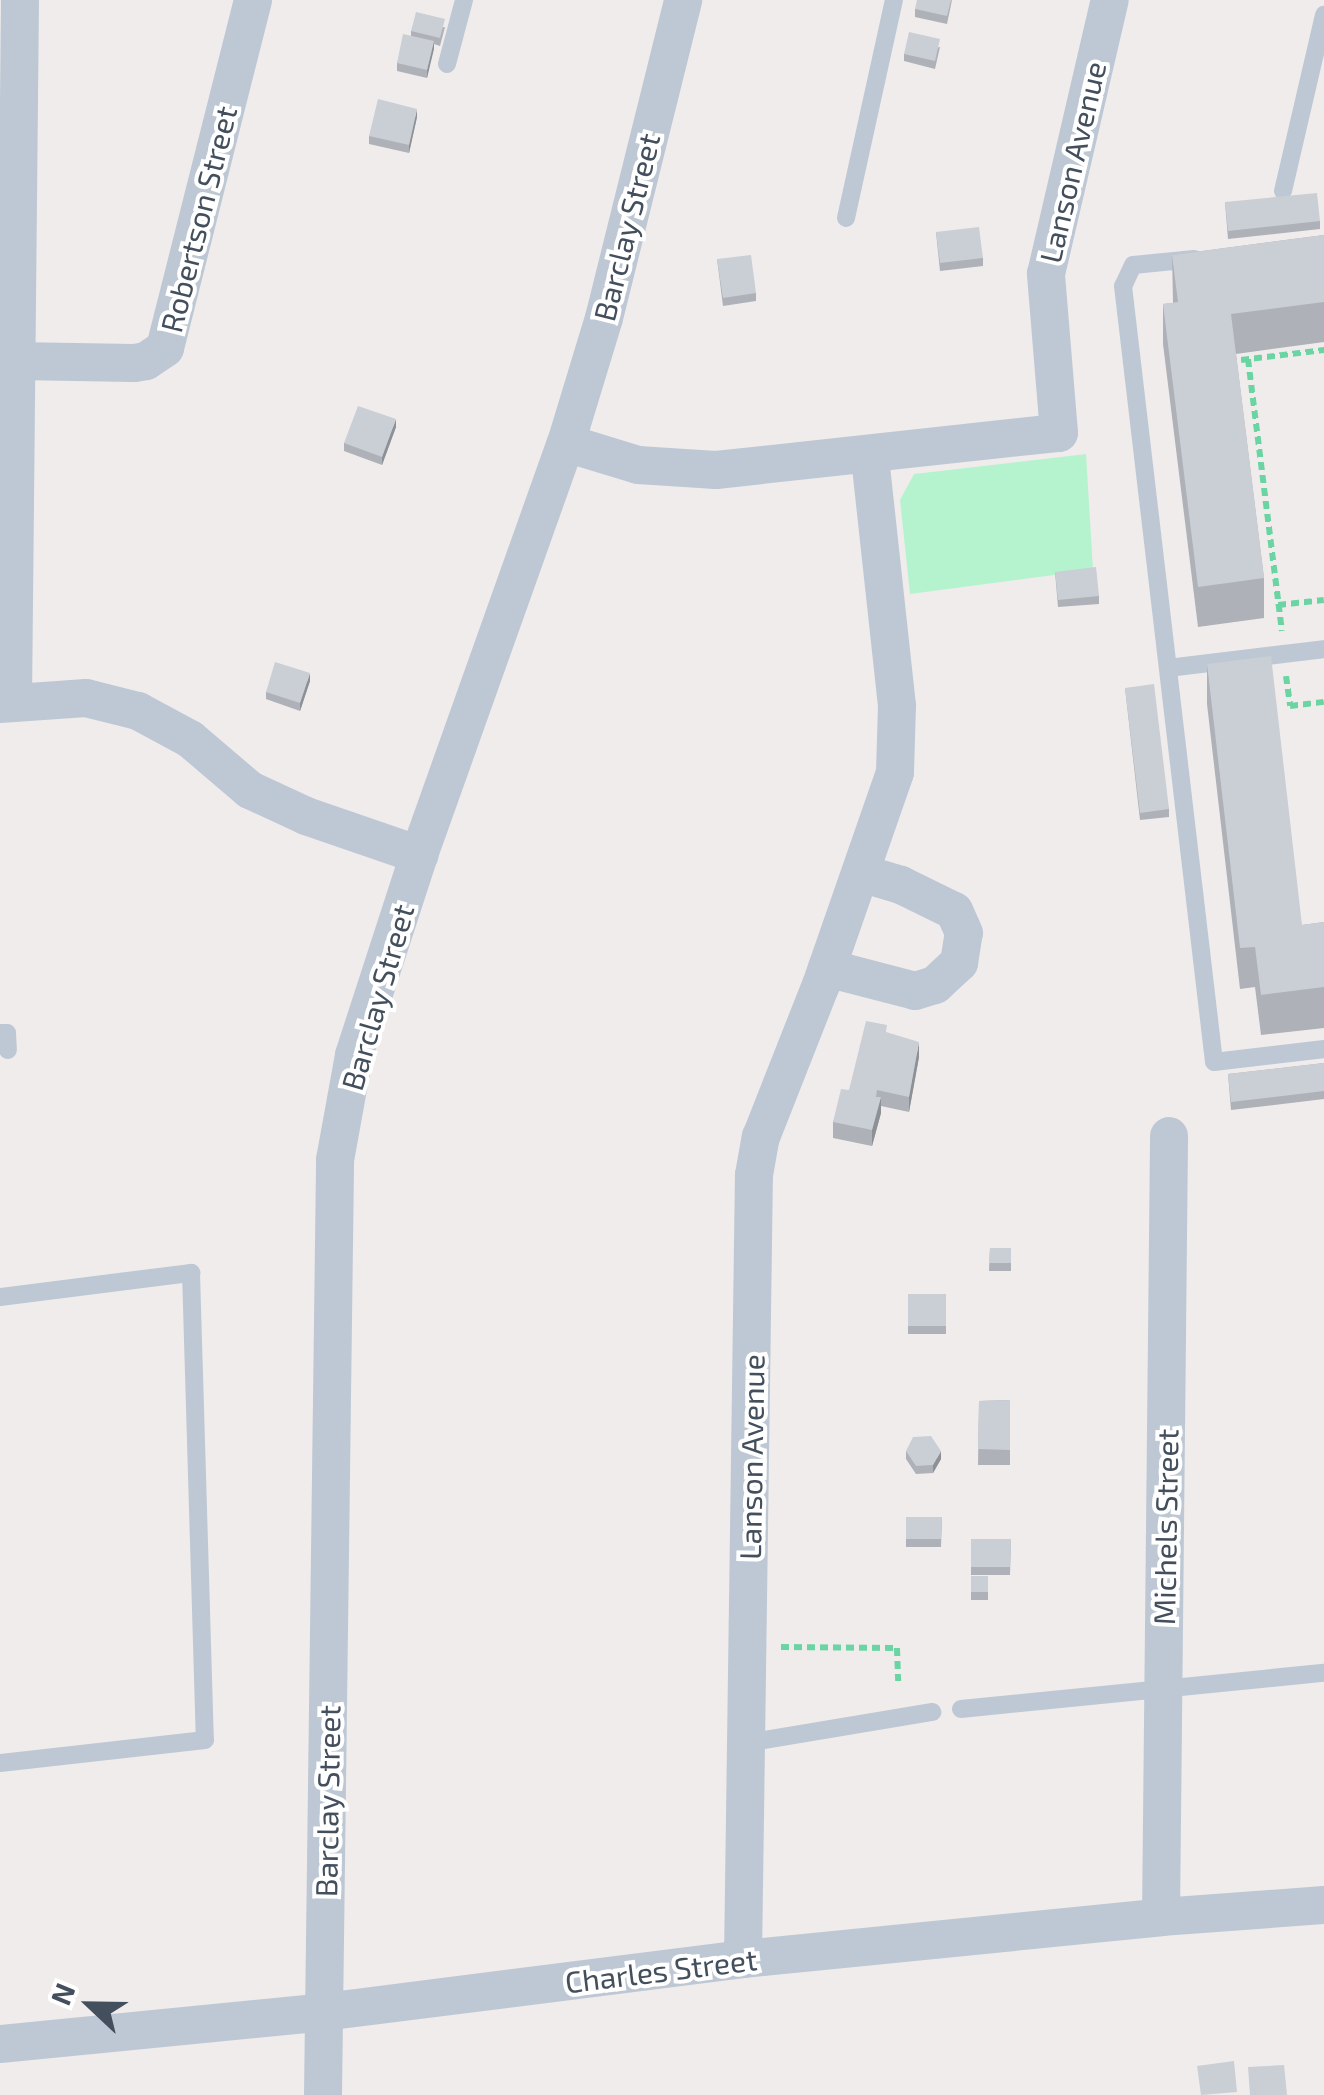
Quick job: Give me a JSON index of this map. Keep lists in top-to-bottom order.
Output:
{
  "streets": {
    "street": [
      "Lanson Avenue",
      "Robertson Street",
      "Barclay Street",
      "Michels Street",
      "Charles Street"
    ]
  },
  "crossings": [
    ["Lanson Avenue", "Barclay Street"],
    ["Lanson Avenue", "Charles Street"],
    ["Barclay Street", "Charles Street"],
    ["Michels Street", "Charles Street"]
  ],
  "north": "left"
}
